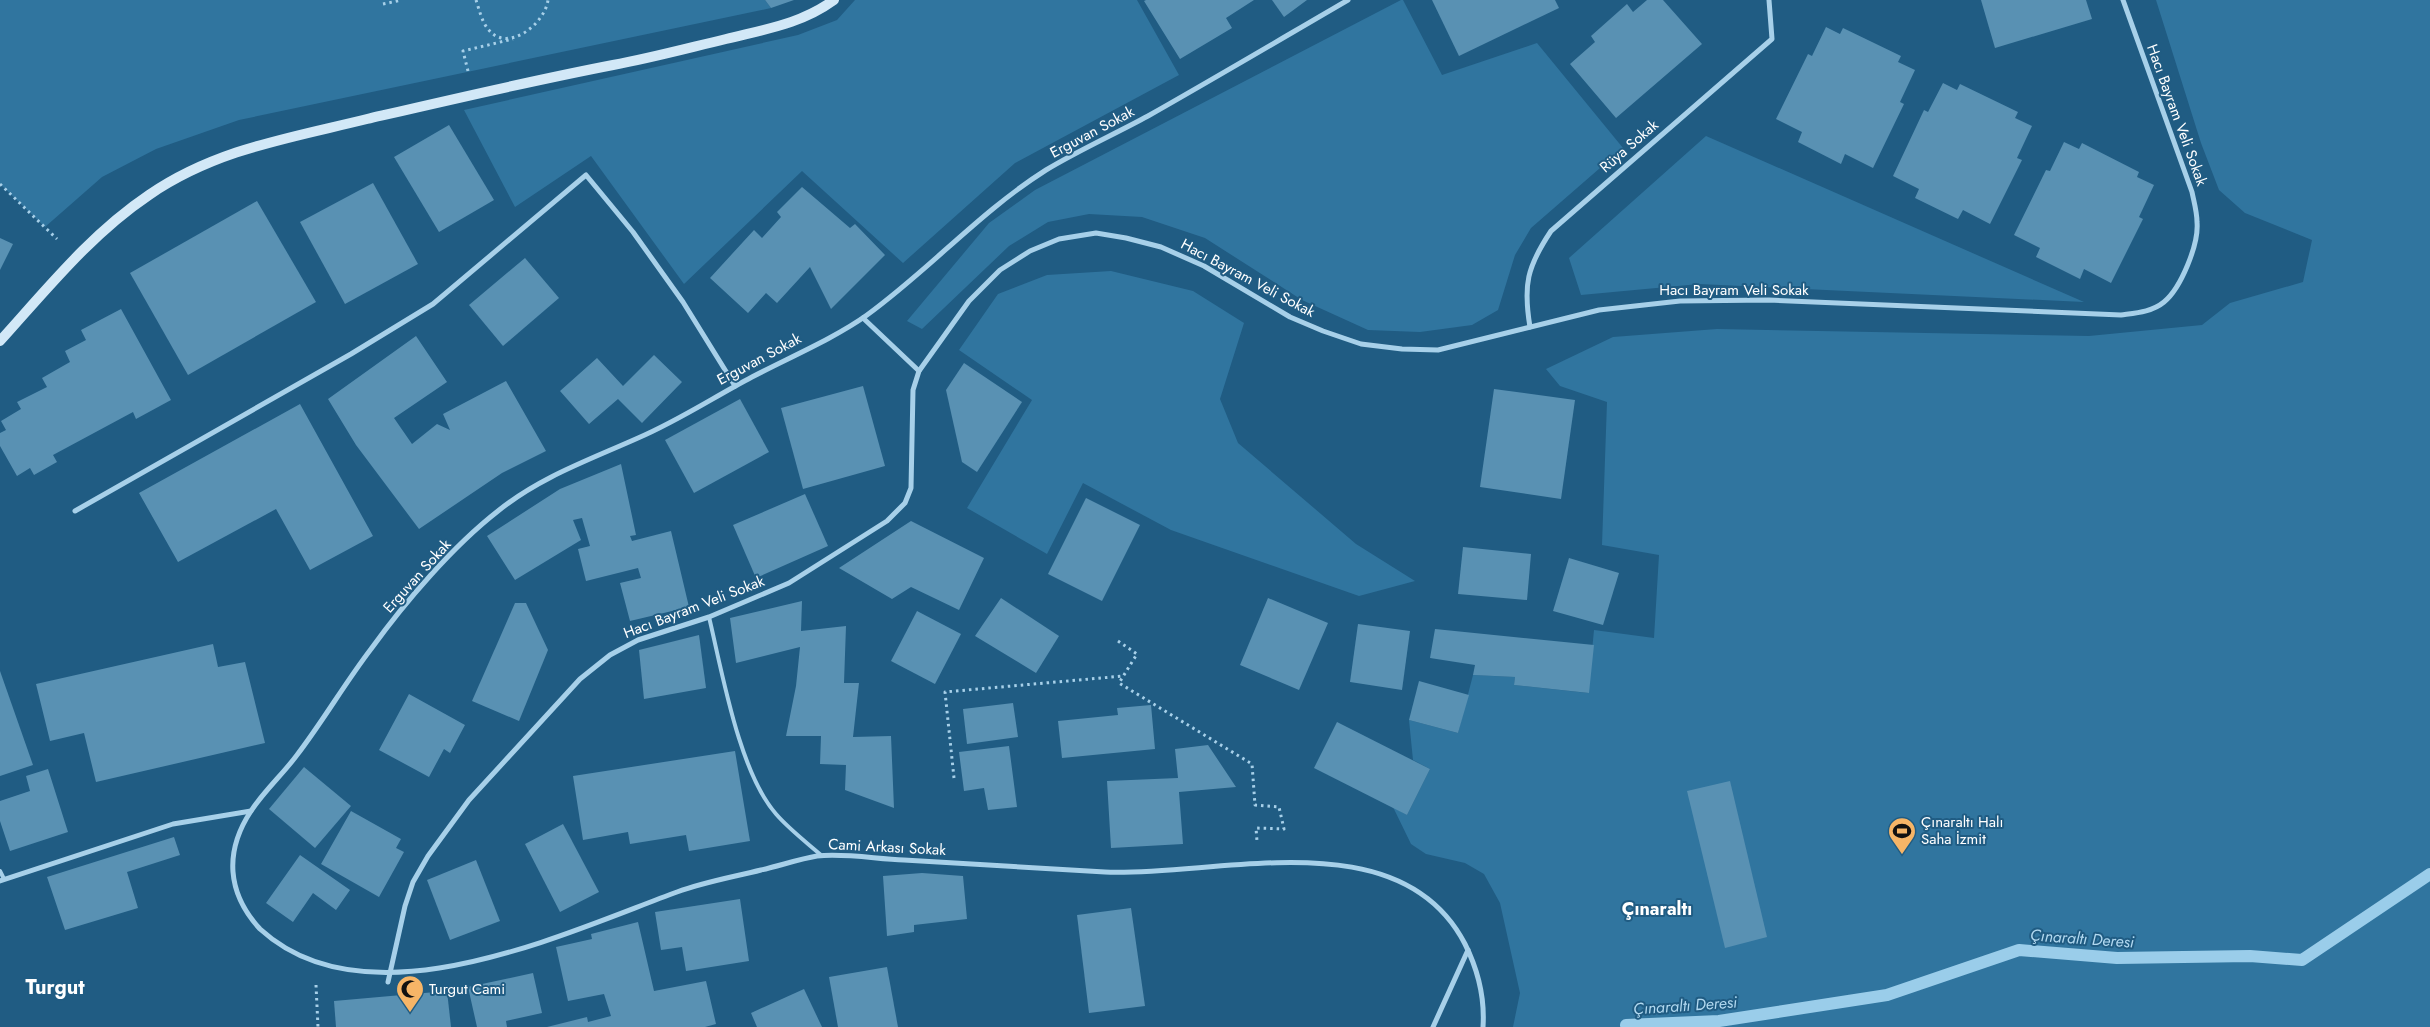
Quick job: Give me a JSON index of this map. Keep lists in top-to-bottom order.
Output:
{
  "streets": {
    "street": [
      "Hacı Bayram Veli Sokak",
      "Erguvan Sokak",
      "Rüya Sokak",
      "Cami Arkası Sokak"
    ]
  },
  "crossings": [
    ["Hacı Bayram Veli Sokak", "Rüya Sokak"]
  ],
  "districts": ["Çınaraltı", "Turgut"],
  "water": ["Çınaraltı Deresi"],
  "places": {
    "sports": ["Çınaraltı Halı Saha İzmit"],
    "mosque": ["Turgut Cami"]
  }
}
